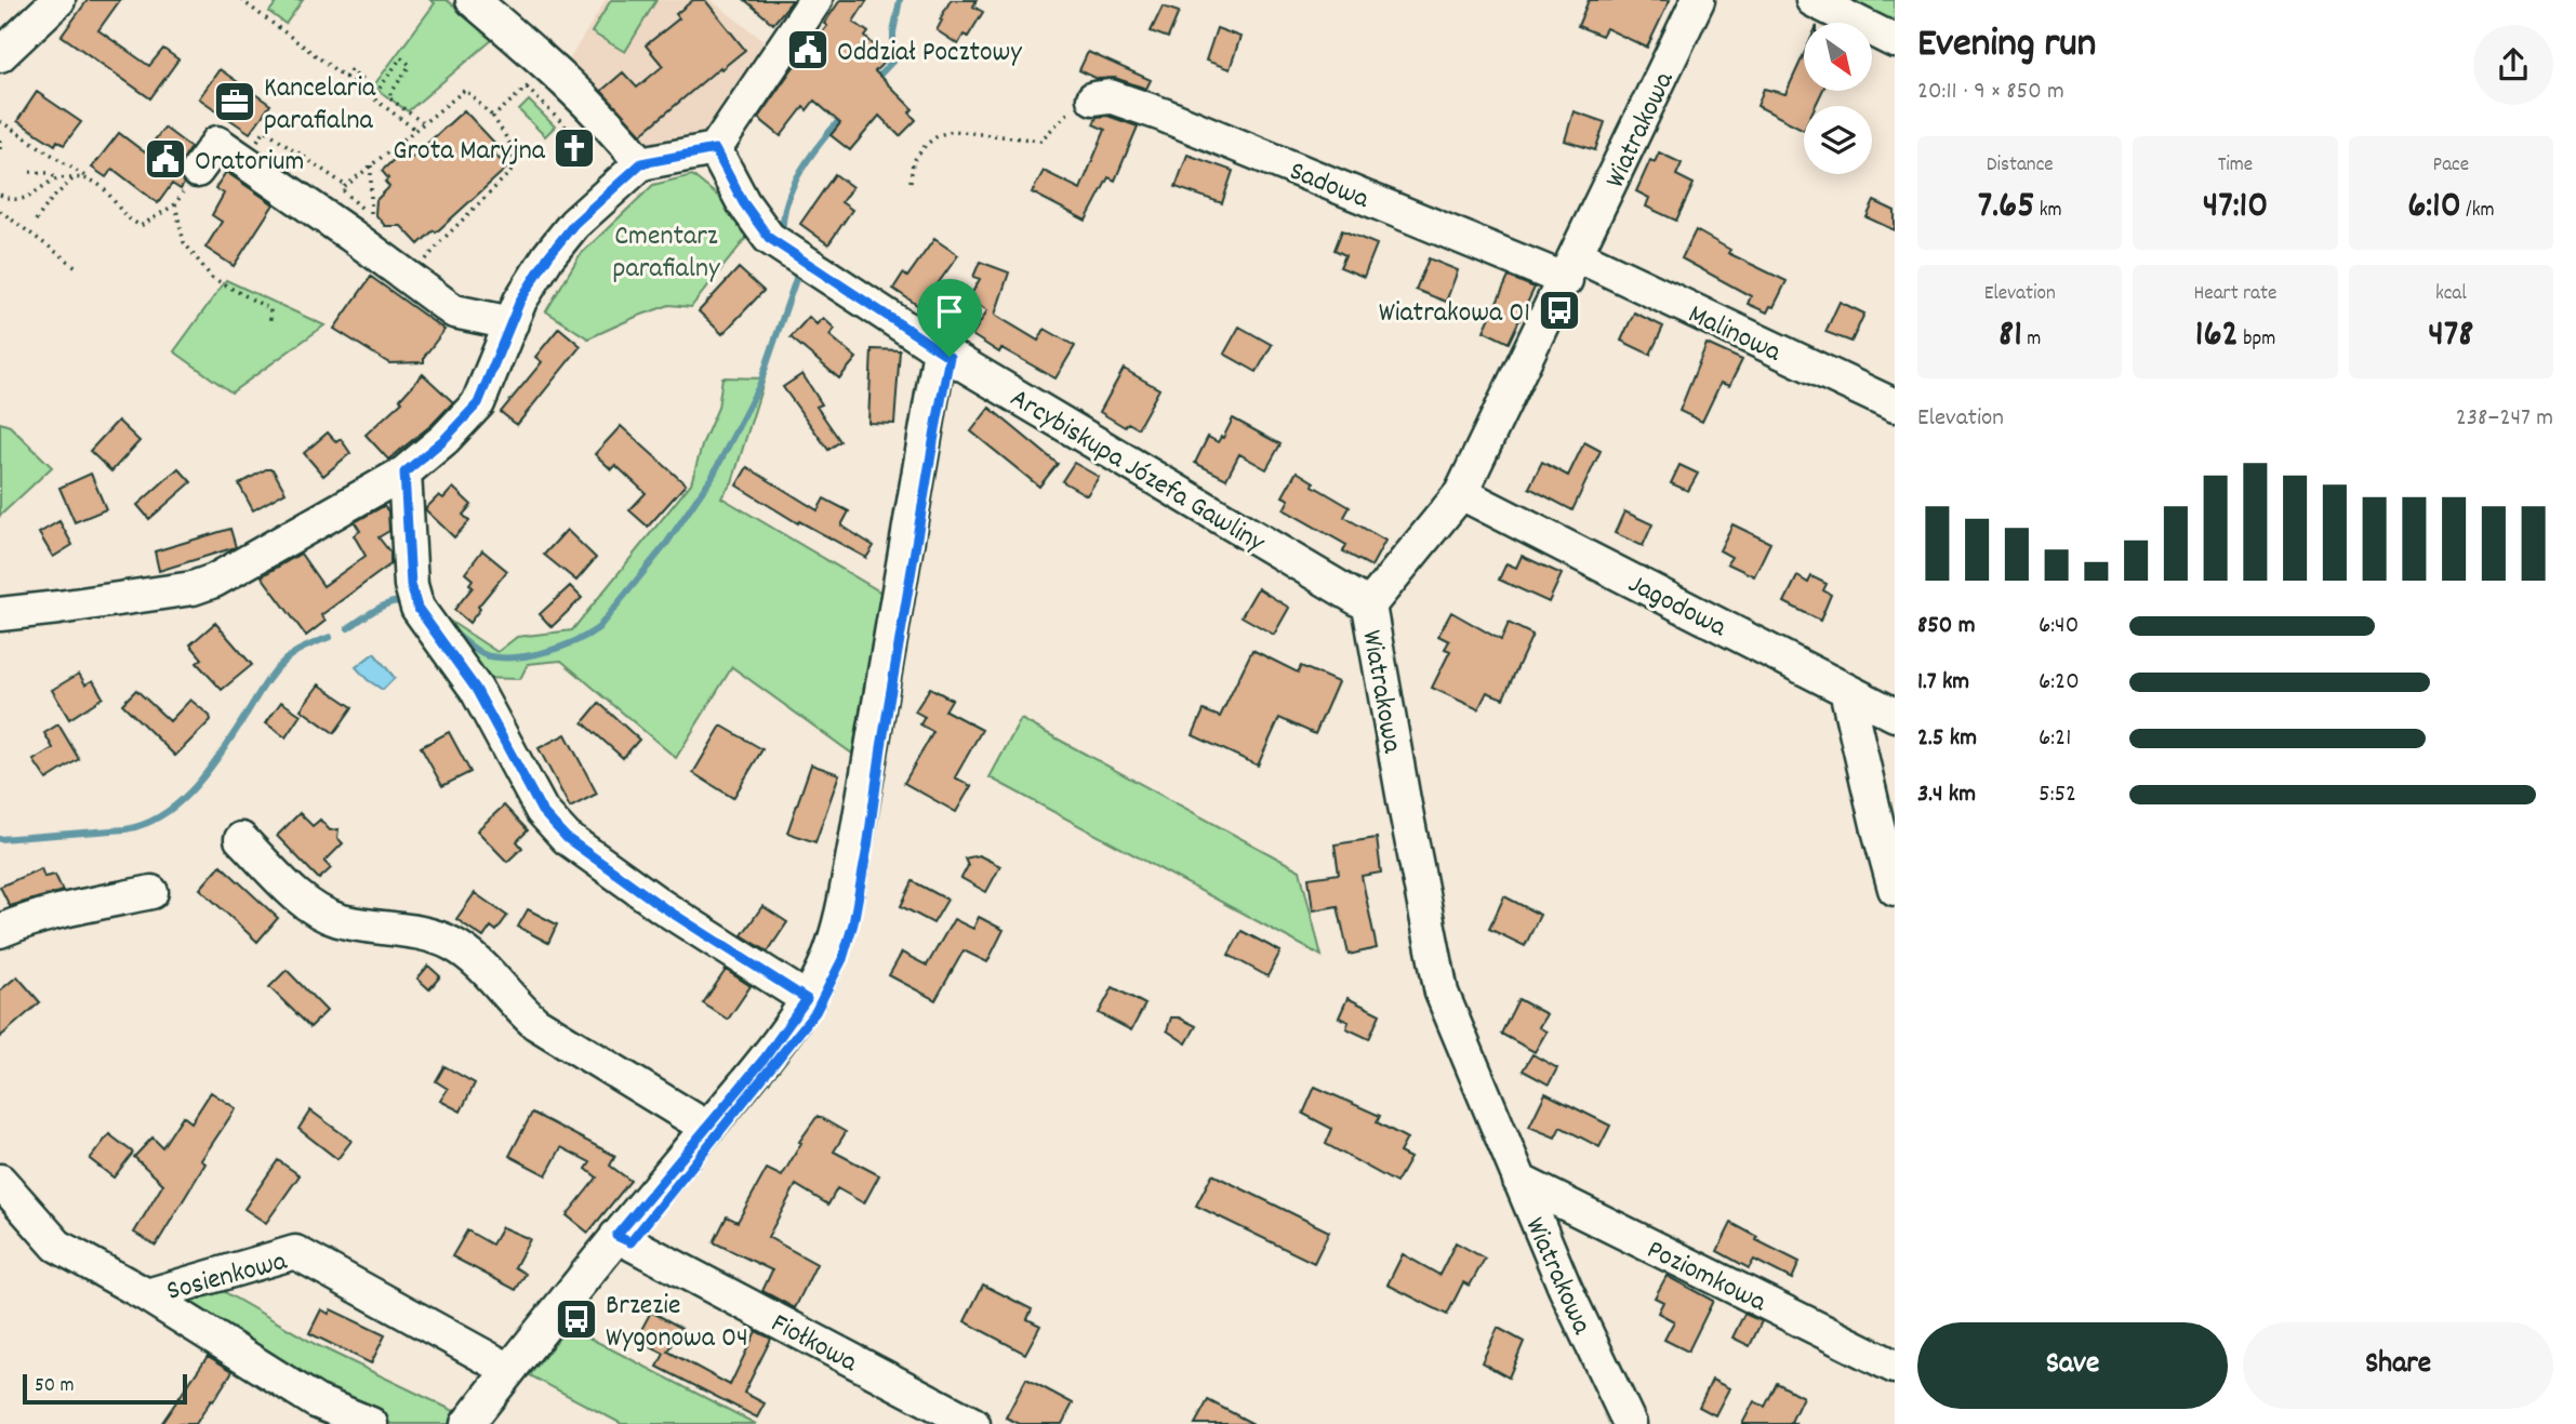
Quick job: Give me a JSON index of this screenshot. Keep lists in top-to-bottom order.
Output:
{
  "streets": {
    "street": [
      "Wiatrakowa",
      "Sadowa",
      "Malinowa",
      "Arcybiskupa Józefa Gawliny",
      "Jagodowa",
      "Sosienkowa",
      "Poziomkowa",
      "Fiołkowa"
    ]
  },
  "crossings": [
    ["Wiatrakowa", "Sadowa"],
    ["Wiatrakowa", "Malinowa"],
    ["Wiatrakowa", "Arcybiskupa Józefa Gawliny"],
    ["Wiatrakowa", "Jagodowa"],
    ["Wiatrakowa", "Poziomkowa"],
    ["Sadowa", "Malinowa"]
  ],
  "parks": ["Cmentarz parafialny"],
  "places": {
    "public building": ["Oddział Pocztowy", "Oratorium"],
    "office": ["Kancelaria parafialna"],
    "church": ["Grota Maryjna"],
    "bus stop": ["Wiatrakowa 01", "Brzezie Wygonowa 04"]
  },
  "scale_bar": "50 m",
  "north": "bottom right",
  "page": {
    "heading": ["Evening run", "20:11 · 9 × 850 m"],
    "stats": [
      ["Distance", "7.65 km"],
      ["Time", "47:10"],
      ["Pace", "6:10 /km"],
      ["Elevation", "81 m"],
      ["Heart rate", "162 bpm"],
      ["kcal", "478"]
    ],
    "chart": ["Elevation", "238–247 m"],
    "list": [
      {
        "name": "850 m",
        "note": "6:40"
      },
      {
        "name": "1.7 km",
        "note": "6:20"
      },
      {
        "name": "2.5 km",
        "note": "6:21"
      },
      {
        "name": "3.4 km",
        "note": "5:52"
      }
    ],
    "buttons": ["Save", "Share"],
    "scale": "50 m"
  }
}
